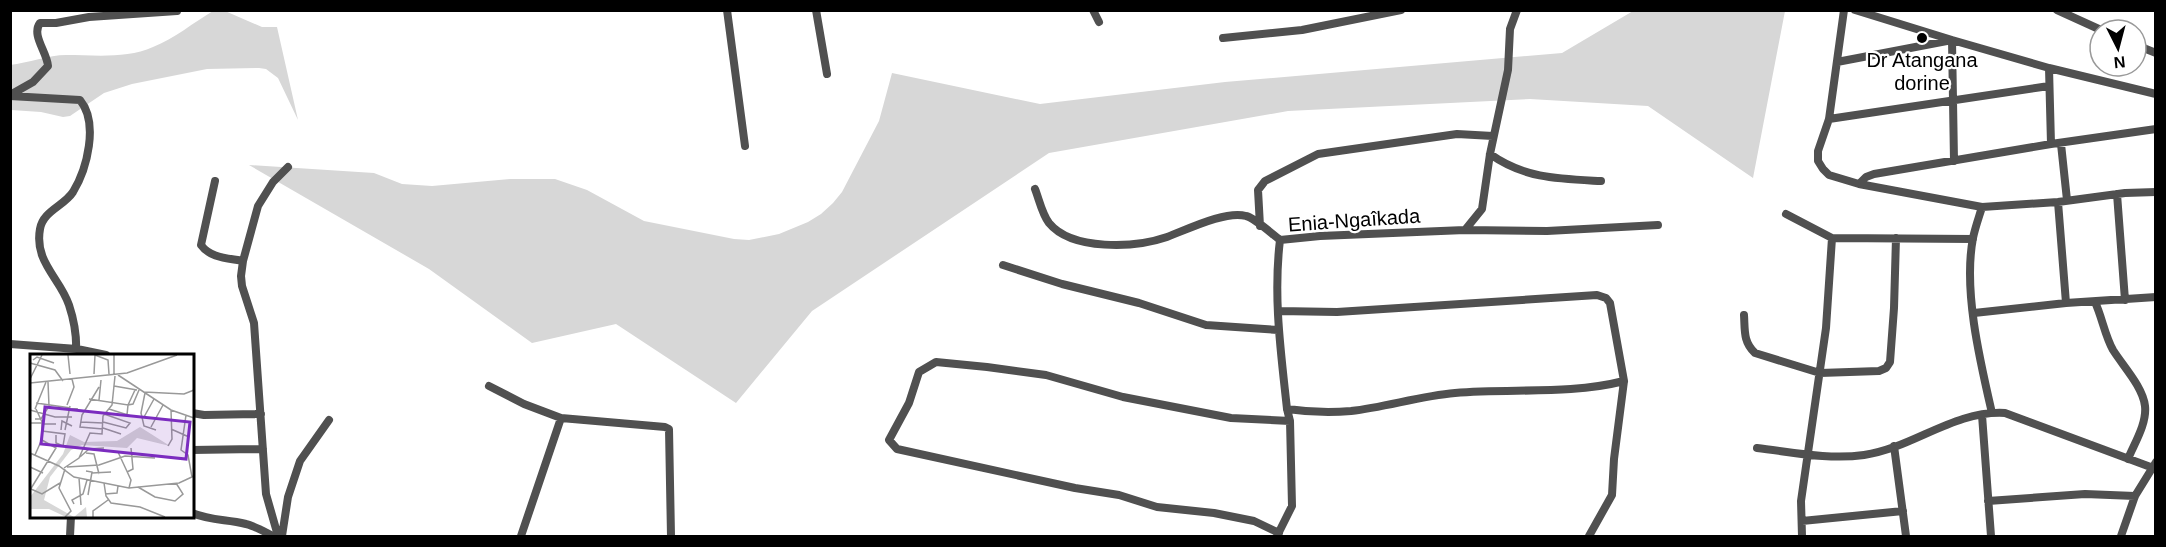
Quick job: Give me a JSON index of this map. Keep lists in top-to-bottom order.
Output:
{
  "streets": {
    "street": ["Enia-Ngaîkada"]
  },
  "places": ["Dr Atangana dorine"],
  "north": "bottom"
}
